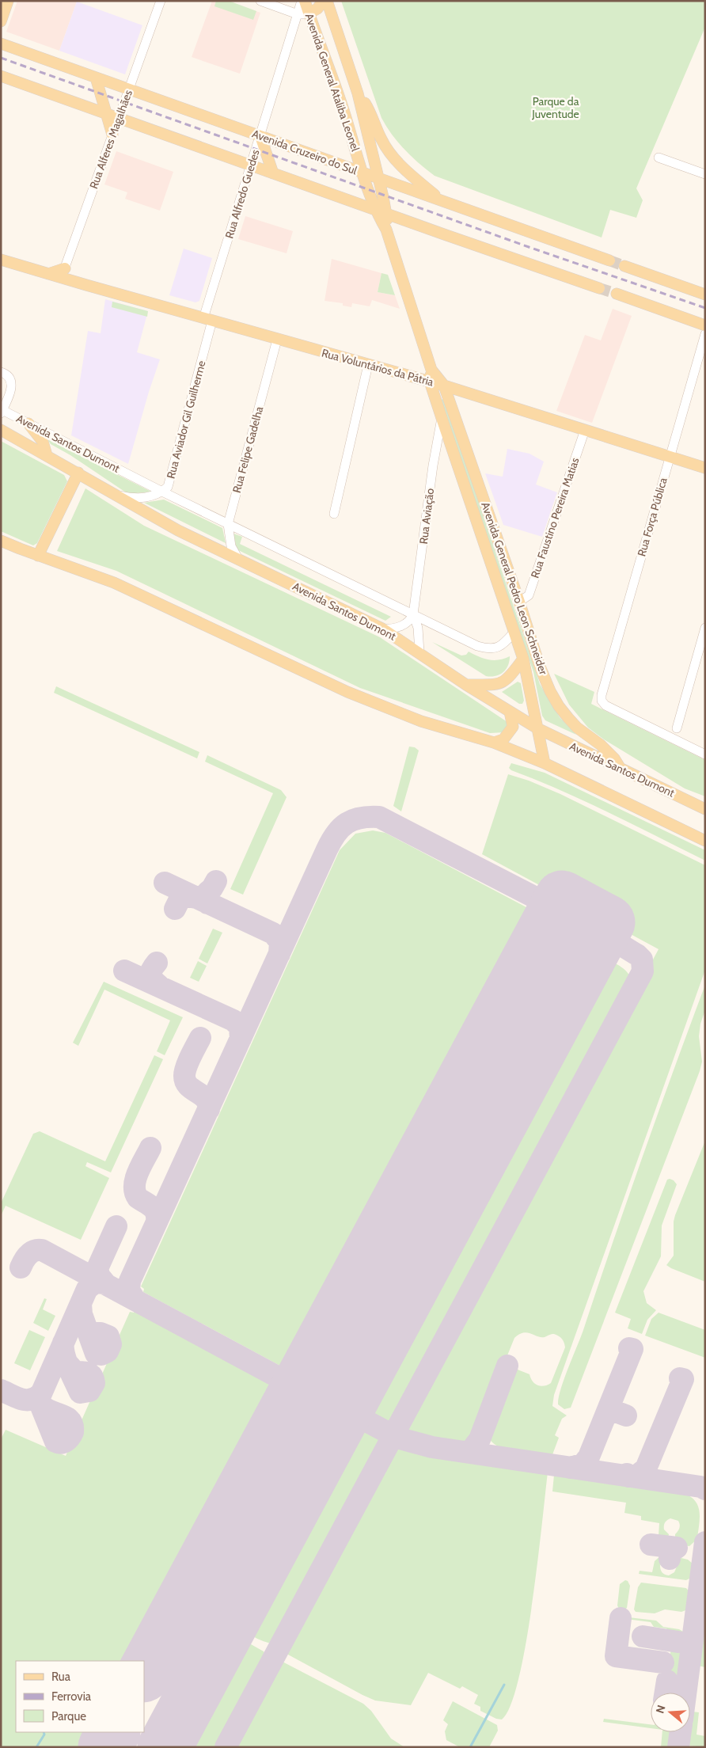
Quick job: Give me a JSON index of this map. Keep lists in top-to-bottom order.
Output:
{
  "streets": {
    "main road": [
      "Avenida General Ataliba Leonel",
      "Avenida Cruzeiro do Sul",
      "Rua Voluntários da Pátria",
      "Avenida Santos Dumont",
      "Avenida General Pedro Leon Schneider"
    ],
    "street": [
      "Rua Alferes Magalhães",
      "Rua Alfredo Guedes",
      "Rua Aviador Gil Guilherme",
      "Rua Felipe Gadelha",
      "Rua Aviação",
      "Rua Força Pública",
      "Rua Faustino Pereira Matias"
    ]
  },
  "crossings": [
    ["Avenida General Ataliba Leonel", "Avenida Cruzeiro do Sul"],
    ["Avenida General Ataliba Leonel", "Rua Alfredo Guedes"],
    ["Avenida General Ataliba Leonel", "Rua Voluntários da Pátria"],
    ["Avenida General Ataliba Leonel", "Avenida General Pedro Leon Schneider"],
    ["Rua Alferes Magalhães", "Avenida Cruzeiro do Sul"],
    ["Rua Alferes Magalhães", "Rua Voluntários da Pátria"],
    ["Avenida Cruzeiro do Sul", "Rua Alfredo Guedes"],
    ["Rua Alfredo Guedes", "Rua Voluntários da Pátria"],
    ["Rua Alfredo Guedes", "Rua Aviador Gil Guilherme"],
    ["Rua Voluntários da Pátria", "Rua Aviador Gil Guilherme"],
    ["Rua Voluntários da Pátria", "Rua Felipe Gadelha"],
    ["Rua Voluntários da Pátria", "Rua Força Pública"],
    ["Rua Voluntários da Pátria", "Rua Faustino Pereira Matias"],
    ["Rua Voluntários da Pátria", "Avenida General Pedro Leon Schneider"],
    ["Rua Aviador Gil Guilherme", "Avenida Santos Dumont"],
    ["Avenida Santos Dumont", "Rua Felipe Gadelha"],
    ["Avenida Santos Dumont", "Rua Aviação"],
    ["Avenida Santos Dumont", "Avenida General Pedro Leon Schneider"],
    ["Rua Aviação", "Avenida General Pedro Leon Schneider"],
    ["Rua Faustino Pereira Matias", "Avenida General Pedro Leon Schneider"]
  ],
  "parks": ["Parque da Juventude"],
  "legend": ["Rua", "Ferrovia", "Parque"],
  "north": "left"
}
